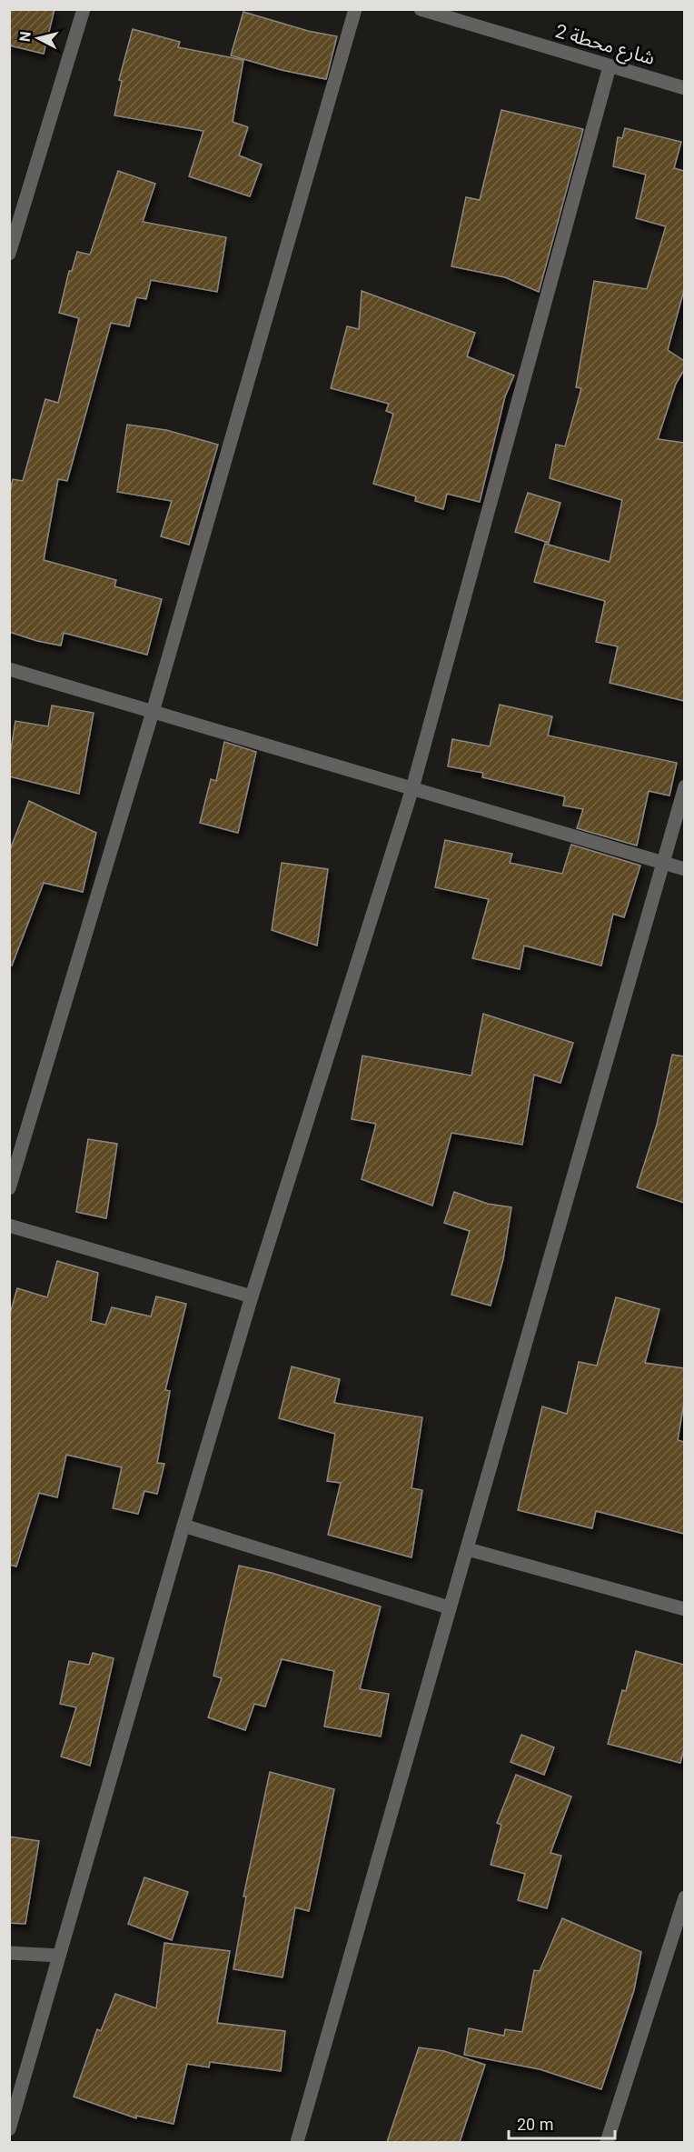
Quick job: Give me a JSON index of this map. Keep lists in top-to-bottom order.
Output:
{
  "streets": {
    "street": ["شارع محطة 2"]
  },
  "scale_bar": "20 m",
  "north": "left"
}
